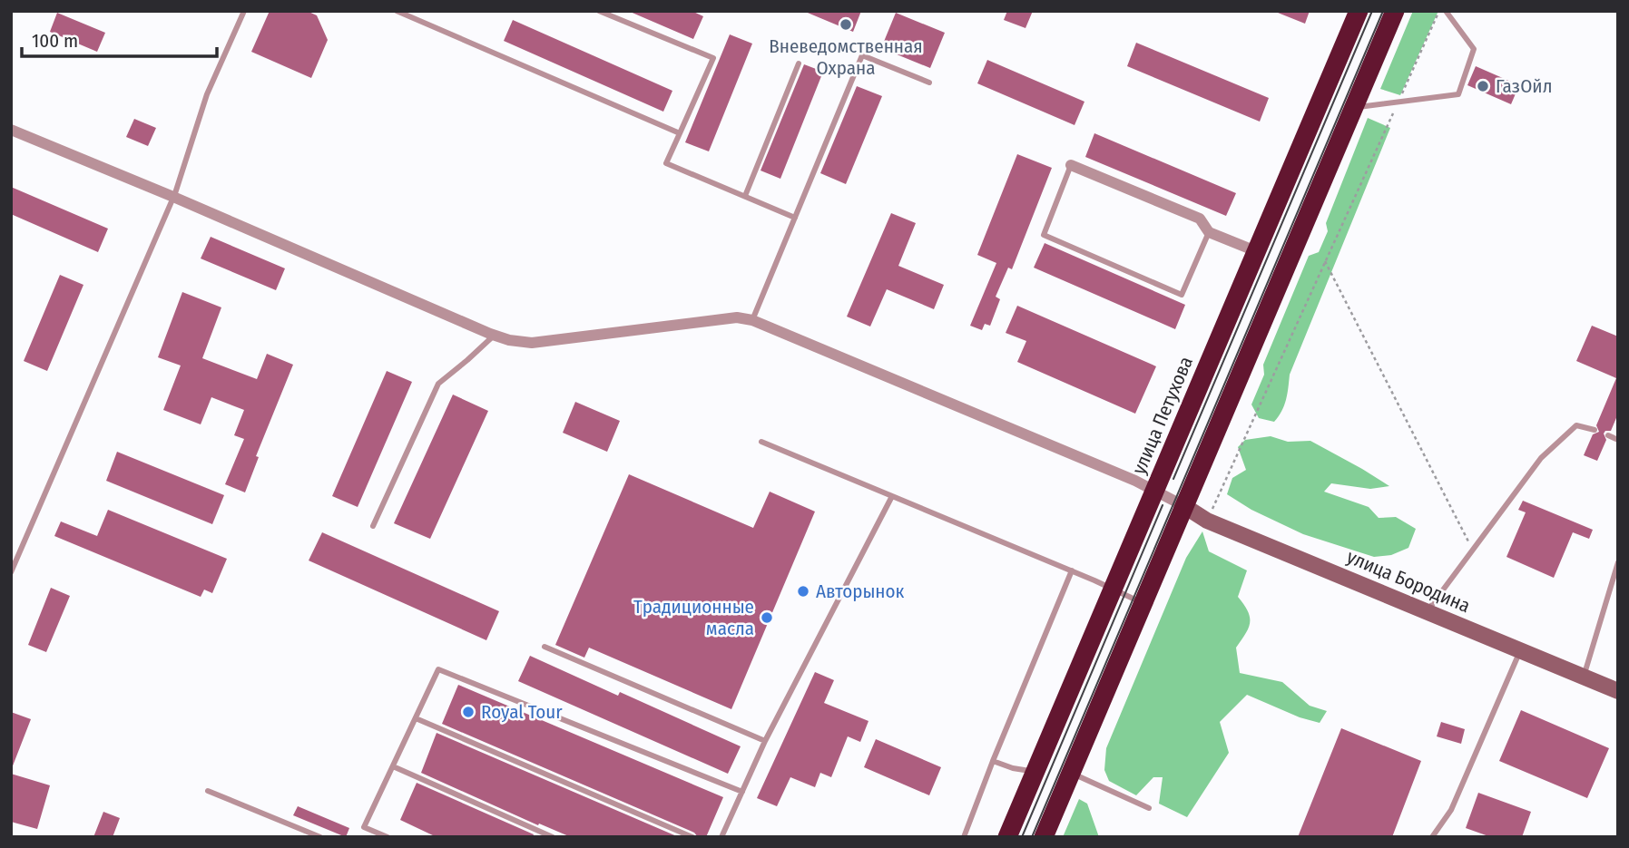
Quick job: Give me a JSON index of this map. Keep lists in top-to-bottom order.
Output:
{
  "streets": {
    "highway": ["улица Петухова"],
    "main road": ["улица Бородина"]
  },
  "places": [
    "Вневедомственная Охрана",
    "ГазОйл",
    "Авторынок",
    "Традиционные масла",
    "Royal Tour"
  ],
  "scale_bar": "100 m"
}
